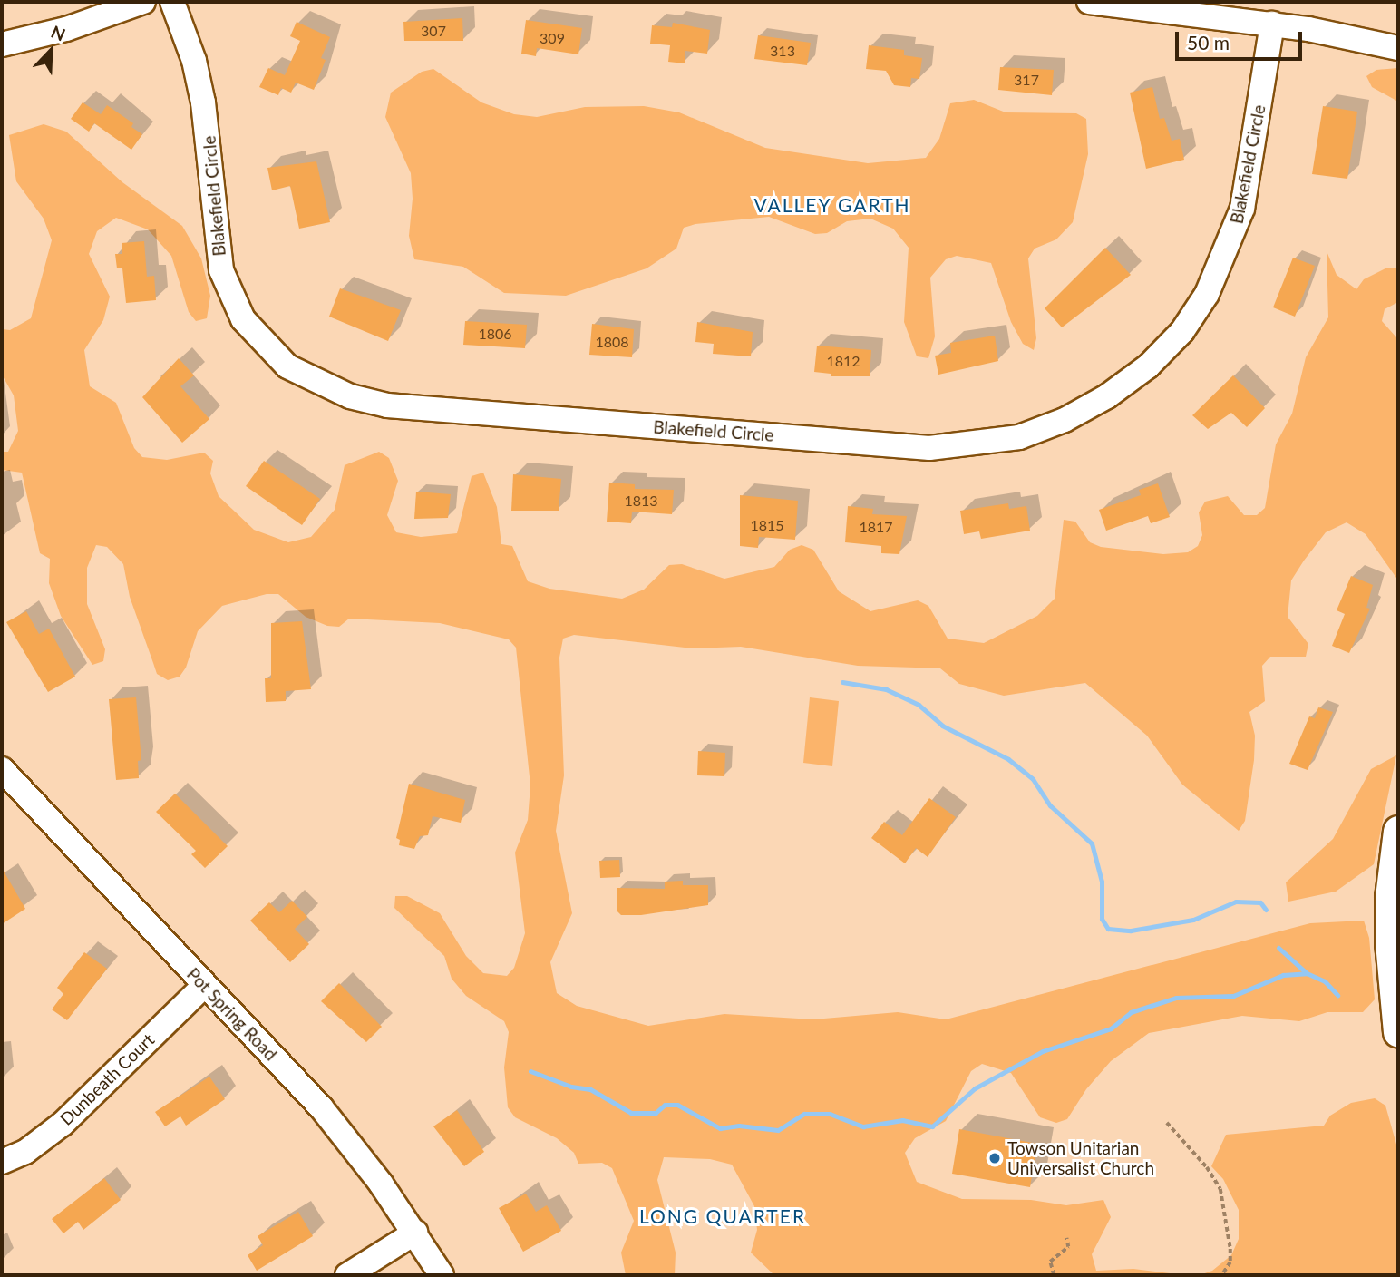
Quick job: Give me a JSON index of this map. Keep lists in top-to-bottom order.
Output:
{
  "streets": {
    "street": ["Blakefield Circle", "Pot Spring Road", "Dunbeath Court"]
  },
  "crossings": [
    ["Pot Spring Road", "Dunbeath Court"]
  ],
  "districts": ["VALLEY GARTH", "LONG QUARTER"],
  "places": ["Towson Unitarian Universalist Church"],
  "house_numbers": [
    "307",
    "309",
    "313",
    "317",
    "1806",
    "1808",
    "1812",
    "1813",
    "1815",
    "1817"
  ],
  "scale_bar": "50 m",
  "north": "top right"
}
